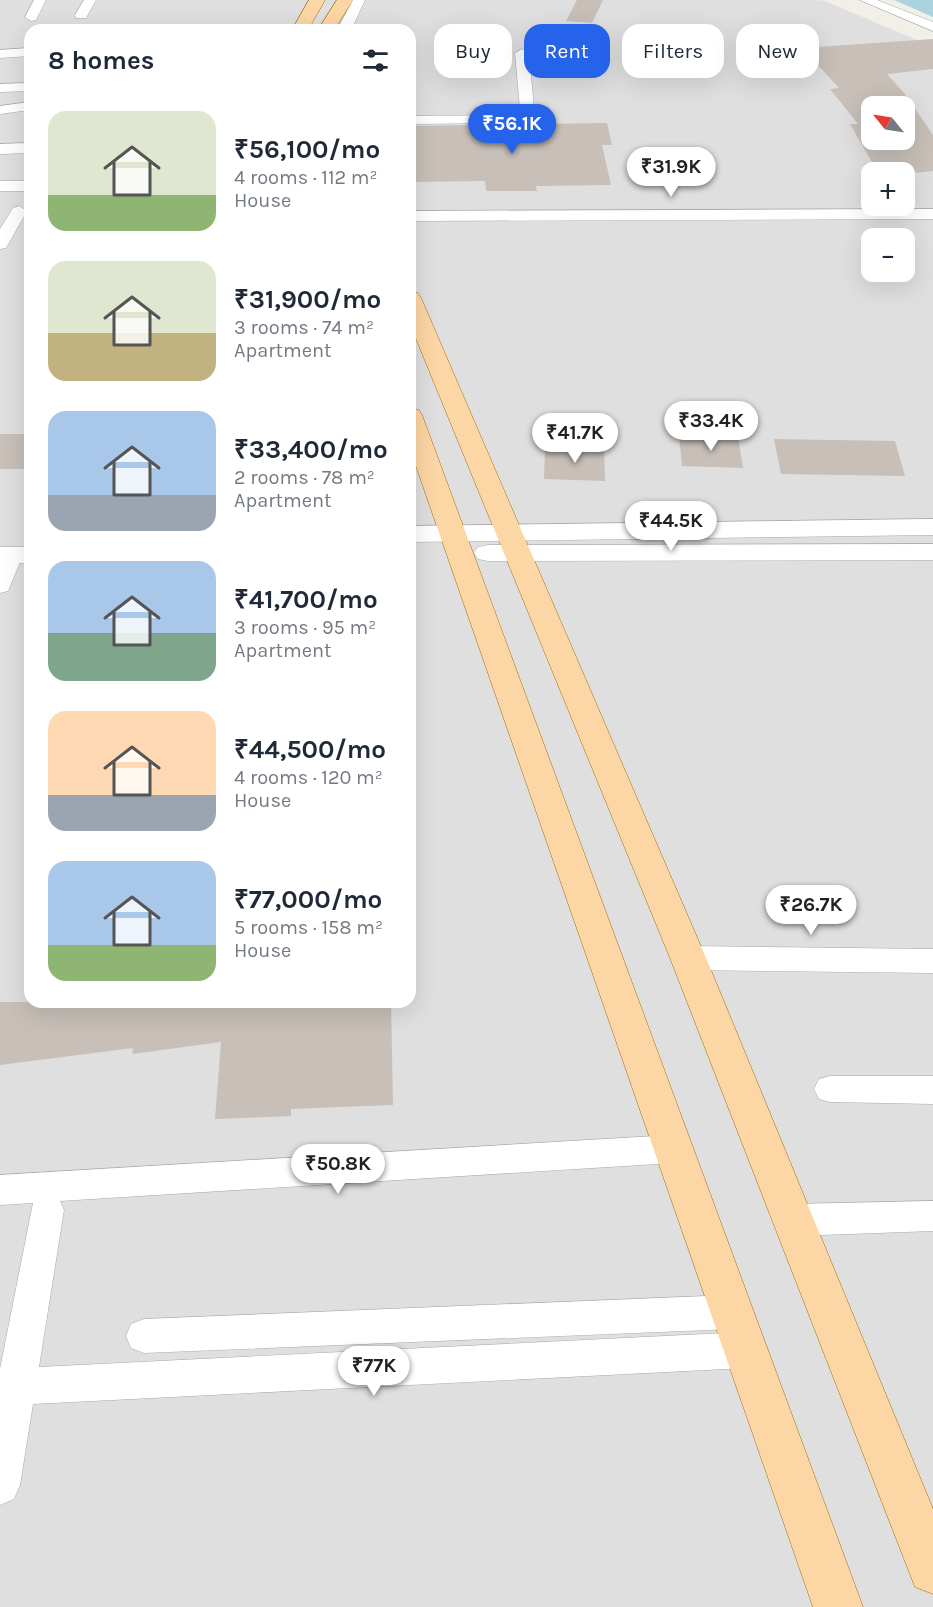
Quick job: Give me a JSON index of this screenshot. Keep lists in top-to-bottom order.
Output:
{
  "north": "top left",
  "page": {
    "chip": [
      "Buy",
      "Rent",
      "Filters",
      "New"
    ],
    "heading": "8 homes",
    "map_buttons": ["+", "−"],
    "list": [
      {
        "name": "₹56,100/mo",
        "note": "4 rooms · 112 m² · House"
      },
      {
        "name": "₹31,900/mo",
        "note": "3 rooms · 74 m² · Apartment"
      },
      {
        "name": "₹33,400/mo",
        "note": "2 rooms · 78 m² · Apartment"
      },
      {
        "name": "₹41,700/mo",
        "note": "3 rooms · 95 m² · Apartment"
      },
      {
        "name": "₹44,500/mo",
        "note": "4 rooms · 120 m² · House"
      },
      {
        "name": "₹77,000/mo",
        "note": "5 rooms · 158 m² · House"
      }
    ],
    "price": [
      "₹56.1K",
      "₹31.9K",
      "₹33.4K",
      "₹41.7K",
      "₹44.5K",
      "₹26.7K",
      "₹50.8K",
      "₹77K"
    ]
  }
}
